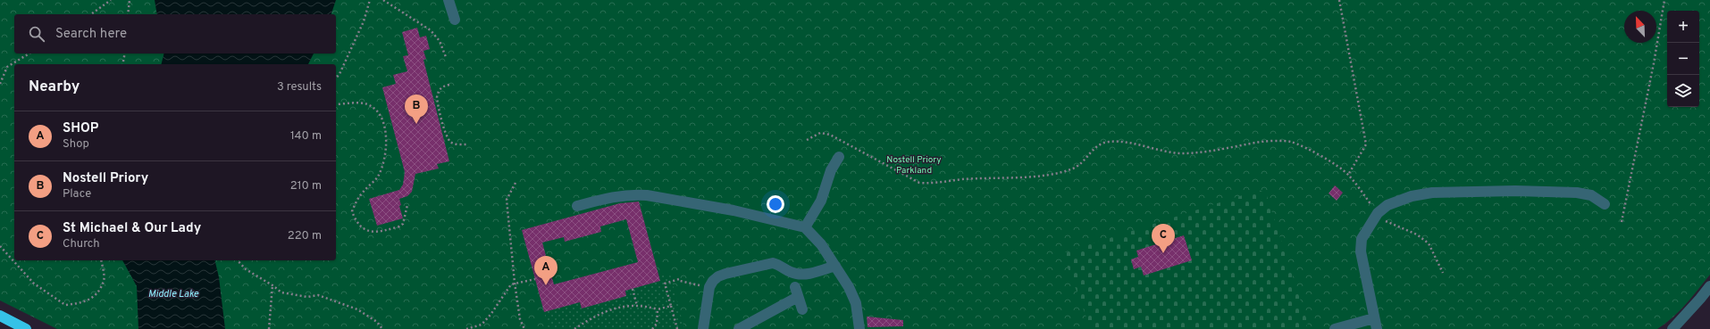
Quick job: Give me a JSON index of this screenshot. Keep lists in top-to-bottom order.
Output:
{
  "water": ["Middle Lake"],
  "parks": ["Nostell Priory Parkland"],
  "north": "top left",
  "page": {
    "map_buttons": ["+", "−"],
    "search": "Search here",
    "heading": ["Nearby", "3 results"],
    "pins": ["B", "C", "A"],
    "list": [
      {
        "mark": "A",
        "name": "SHOP",
        "note": "Shop",
        "value": "140 m"
      },
      {
        "mark": "B",
        "name": "Nostell Priory",
        "note": "Place",
        "value": "210 m"
      },
      {
        "mark": "C",
        "name": "St Michael & Our Lady",
        "note": "Church",
        "value": "220 m"
      }
    ]
  }
}
